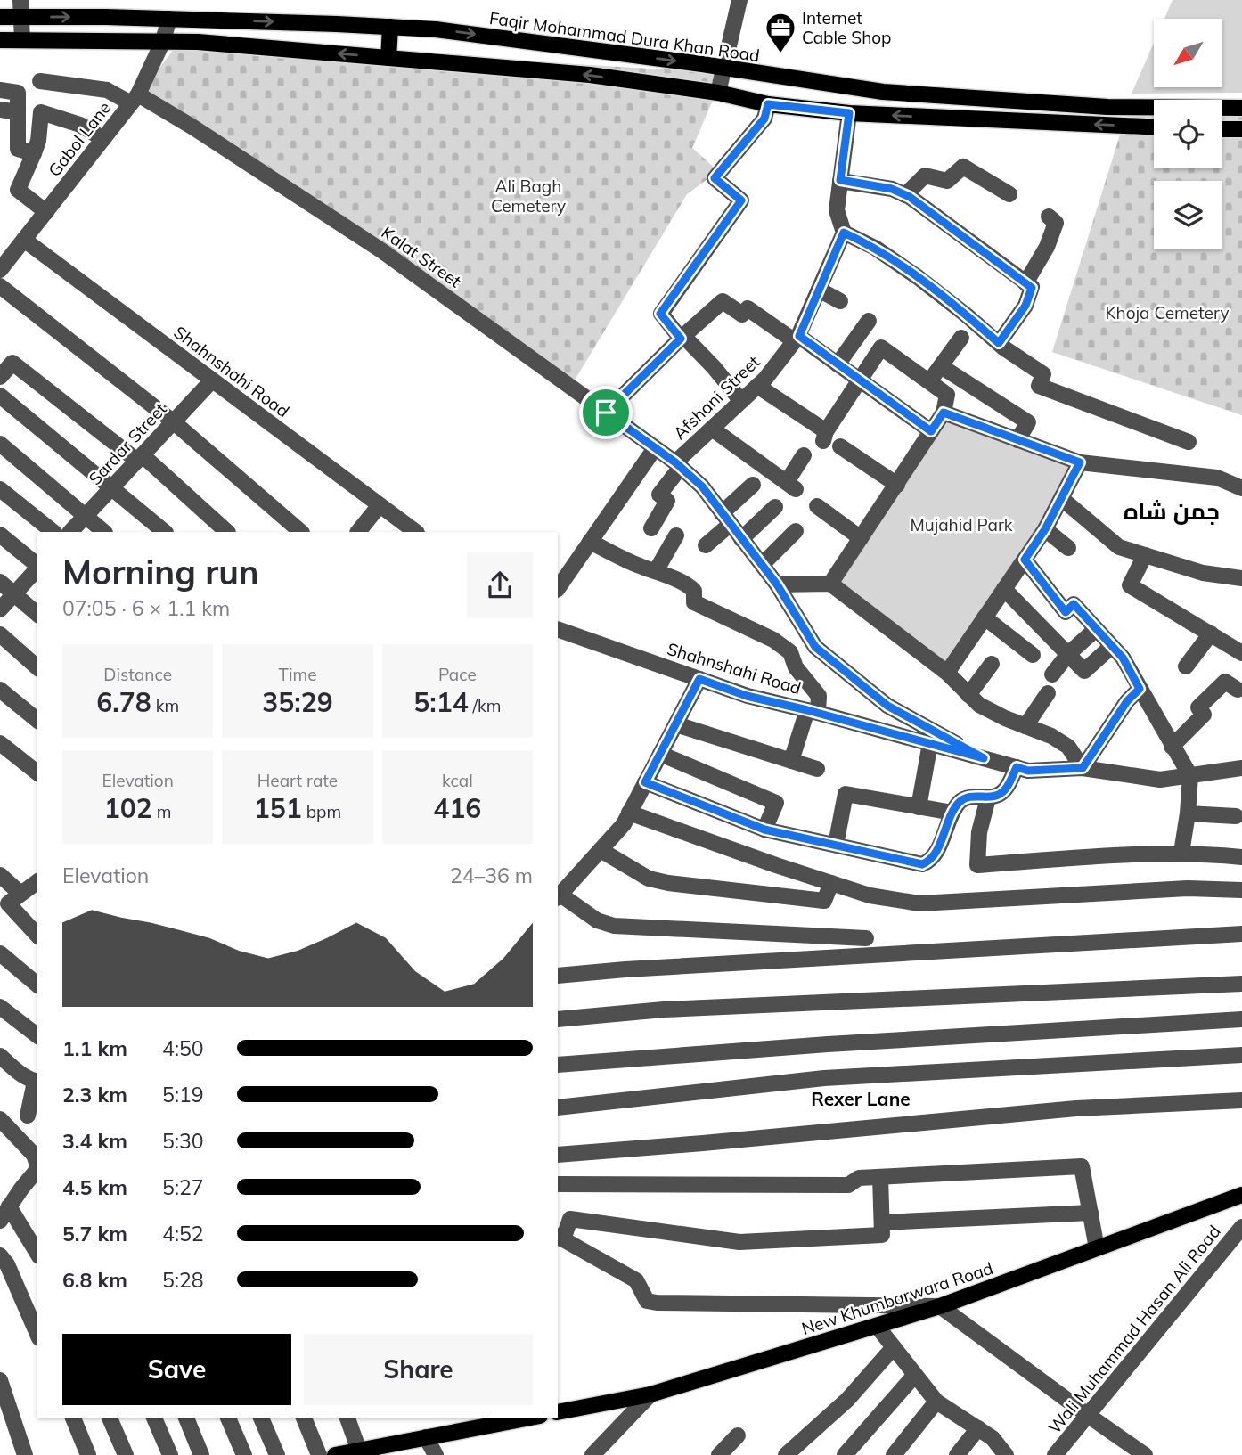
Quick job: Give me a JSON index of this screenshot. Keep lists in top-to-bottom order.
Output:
{
  "streets": {
    "main road": ["Faqir Mohammad Dura Khan Road", "New Khumbarwara Road"],
    "street": [
      "Gabol Lane",
      "Kalat Street",
      "Shahnshahi Road",
      "Afshani Street",
      "Sardar Street",
      "Wali Muhammad Hasan Ali Road"
    ]
  },
  "crossings": [
    ["Faqir Mohammad Dura Khan Road", "Gabol Lane"],
    ["Gabol Lane", "Kalat Street"],
    ["Gabol Lane", "Shahnshahi Road"],
    ["Kalat Street", "Shahnshahi Road"],
    ["Kalat Street", "Afshani Street"],
    ["Shahnshahi Road", "Sardar Street"]
  ],
  "districts": ["جمن شاہ", "Rexer Lane"],
  "parks": ["Ali Bagh Cemetery", "Khoja Cemetery", "Mujahid Park"],
  "places": {
    "office": ["Internet Cable Shop"]
  },
  "north": "bottom left",
  "page": {
    "heading": ["Morning run", "07:05 · 6 × 1.1 km"],
    "stats": [
      ["Distance", "6.78 km"],
      ["Time", "35:29"],
      ["Pace", "5:14 /km"],
      ["Elevation", "102 m"],
      ["Heart rate", "151 bpm"],
      ["kcal", "416"]
    ],
    "chart": ["Elevation", "24–36 m"],
    "list": [
      {
        "name": "1.1 km",
        "note": "4:50"
      },
      {
        "name": "2.3 km",
        "note": "5:19"
      },
      {
        "name": "3.4 km",
        "note": "5:30"
      },
      {
        "name": "4.5 km",
        "note": "5:27"
      },
      {
        "name": "5.7 km",
        "note": "4:52"
      },
      {
        "name": "6.8 km",
        "note": "5:28"
      }
    ],
    "buttons": ["Save", "Share"]
  }
}
